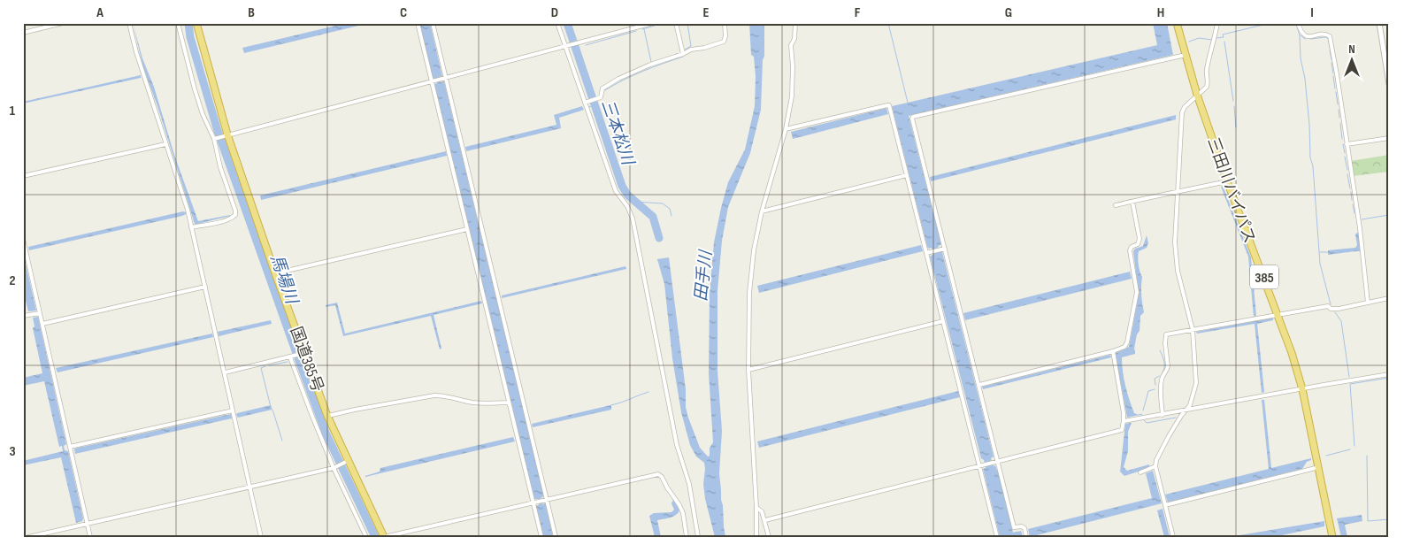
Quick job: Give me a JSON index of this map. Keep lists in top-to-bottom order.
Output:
{
  "streets": {
    "highway": ["三田川バイパス", "385", "国道385号"]
  },
  "water": ["三本松川", "田手川", "馬場川"],
  "north": "top",
  "grid": {
    "columns": [
      "A",
      "B",
      "C",
      "D",
      "E",
      "F",
      "G",
      "H",
      "I"
    ],
    "rows": ["1", "2", "3"]
  }
}
